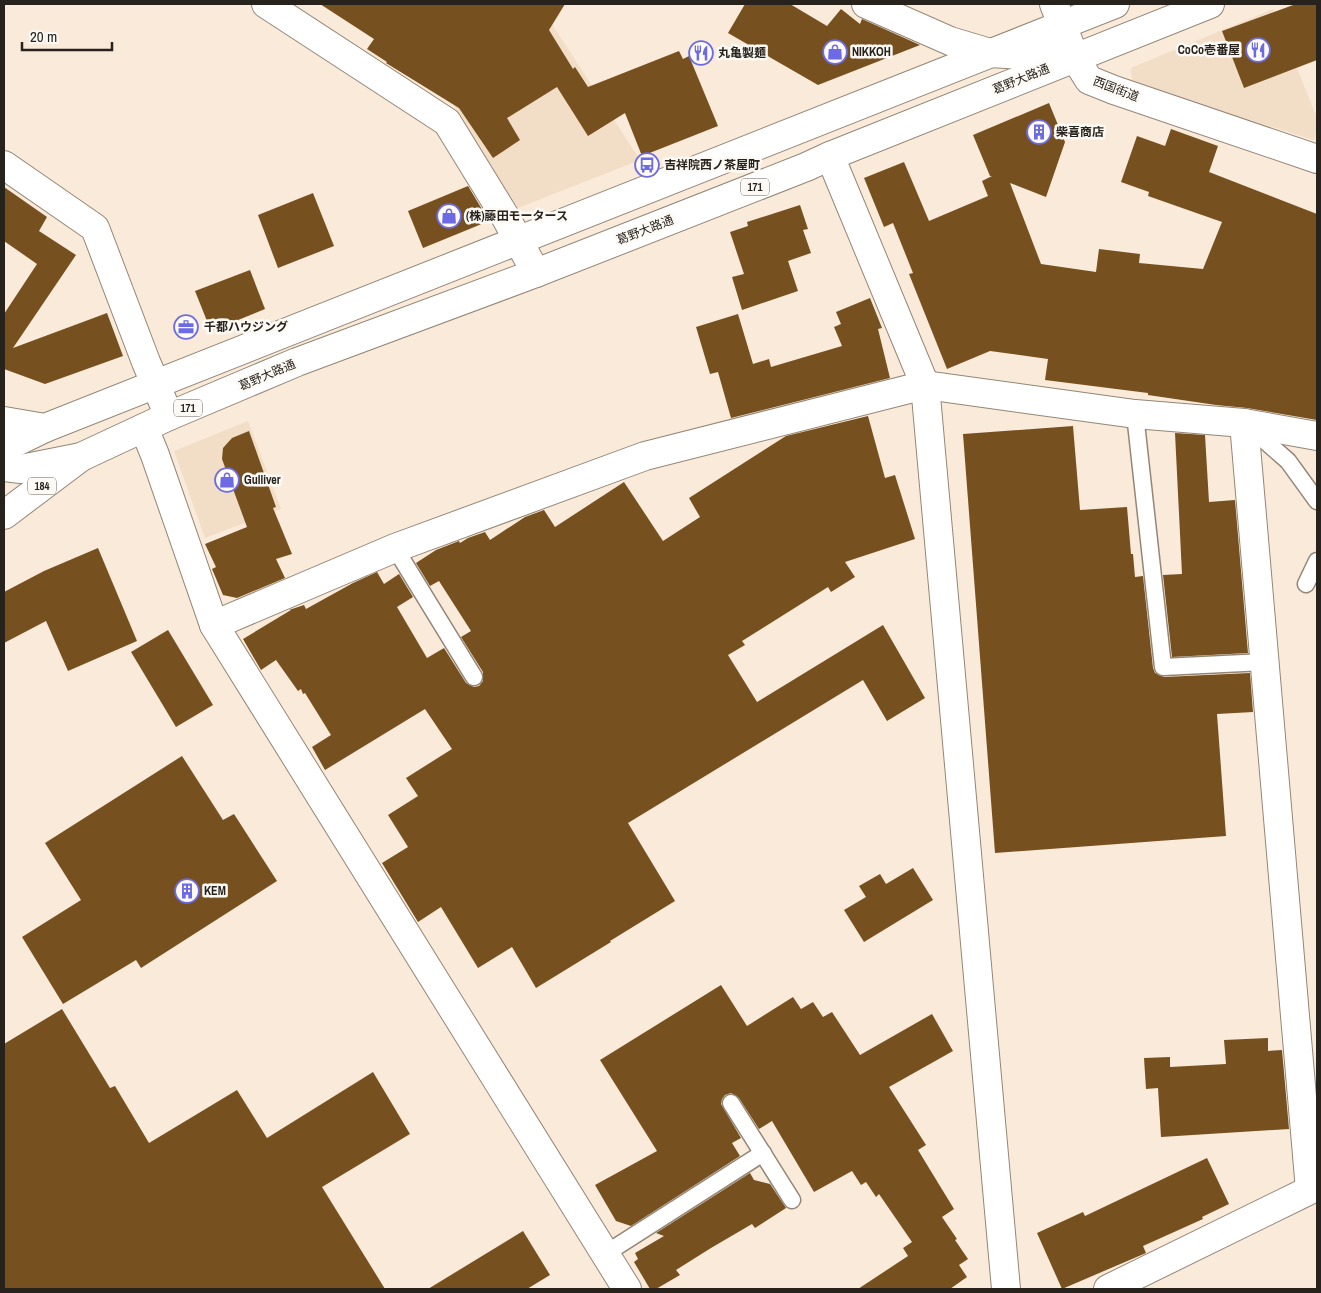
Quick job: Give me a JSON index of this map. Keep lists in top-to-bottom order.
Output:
{
  "streets": {
    "main road": [
      "葛野大路通",
      "西国街道",
      "171",
      "184"
    ]
  },
  "crossings": [
    ["葛野大路通", "西国街道"]
  ],
  "places": {
    "restaurant": ["CoCo壱番屋", "丸亀製麺"],
    "shop": ["NIKKOH", "(株)藤田モータース", "Gulliver"],
    "building": ["柴喜商店", "KEM"],
    "bus stop": ["吉祥院西ノ茶屋町"],
    "office": ["千都ハウジング"]
  },
  "scale_bar": "20 m"
}
